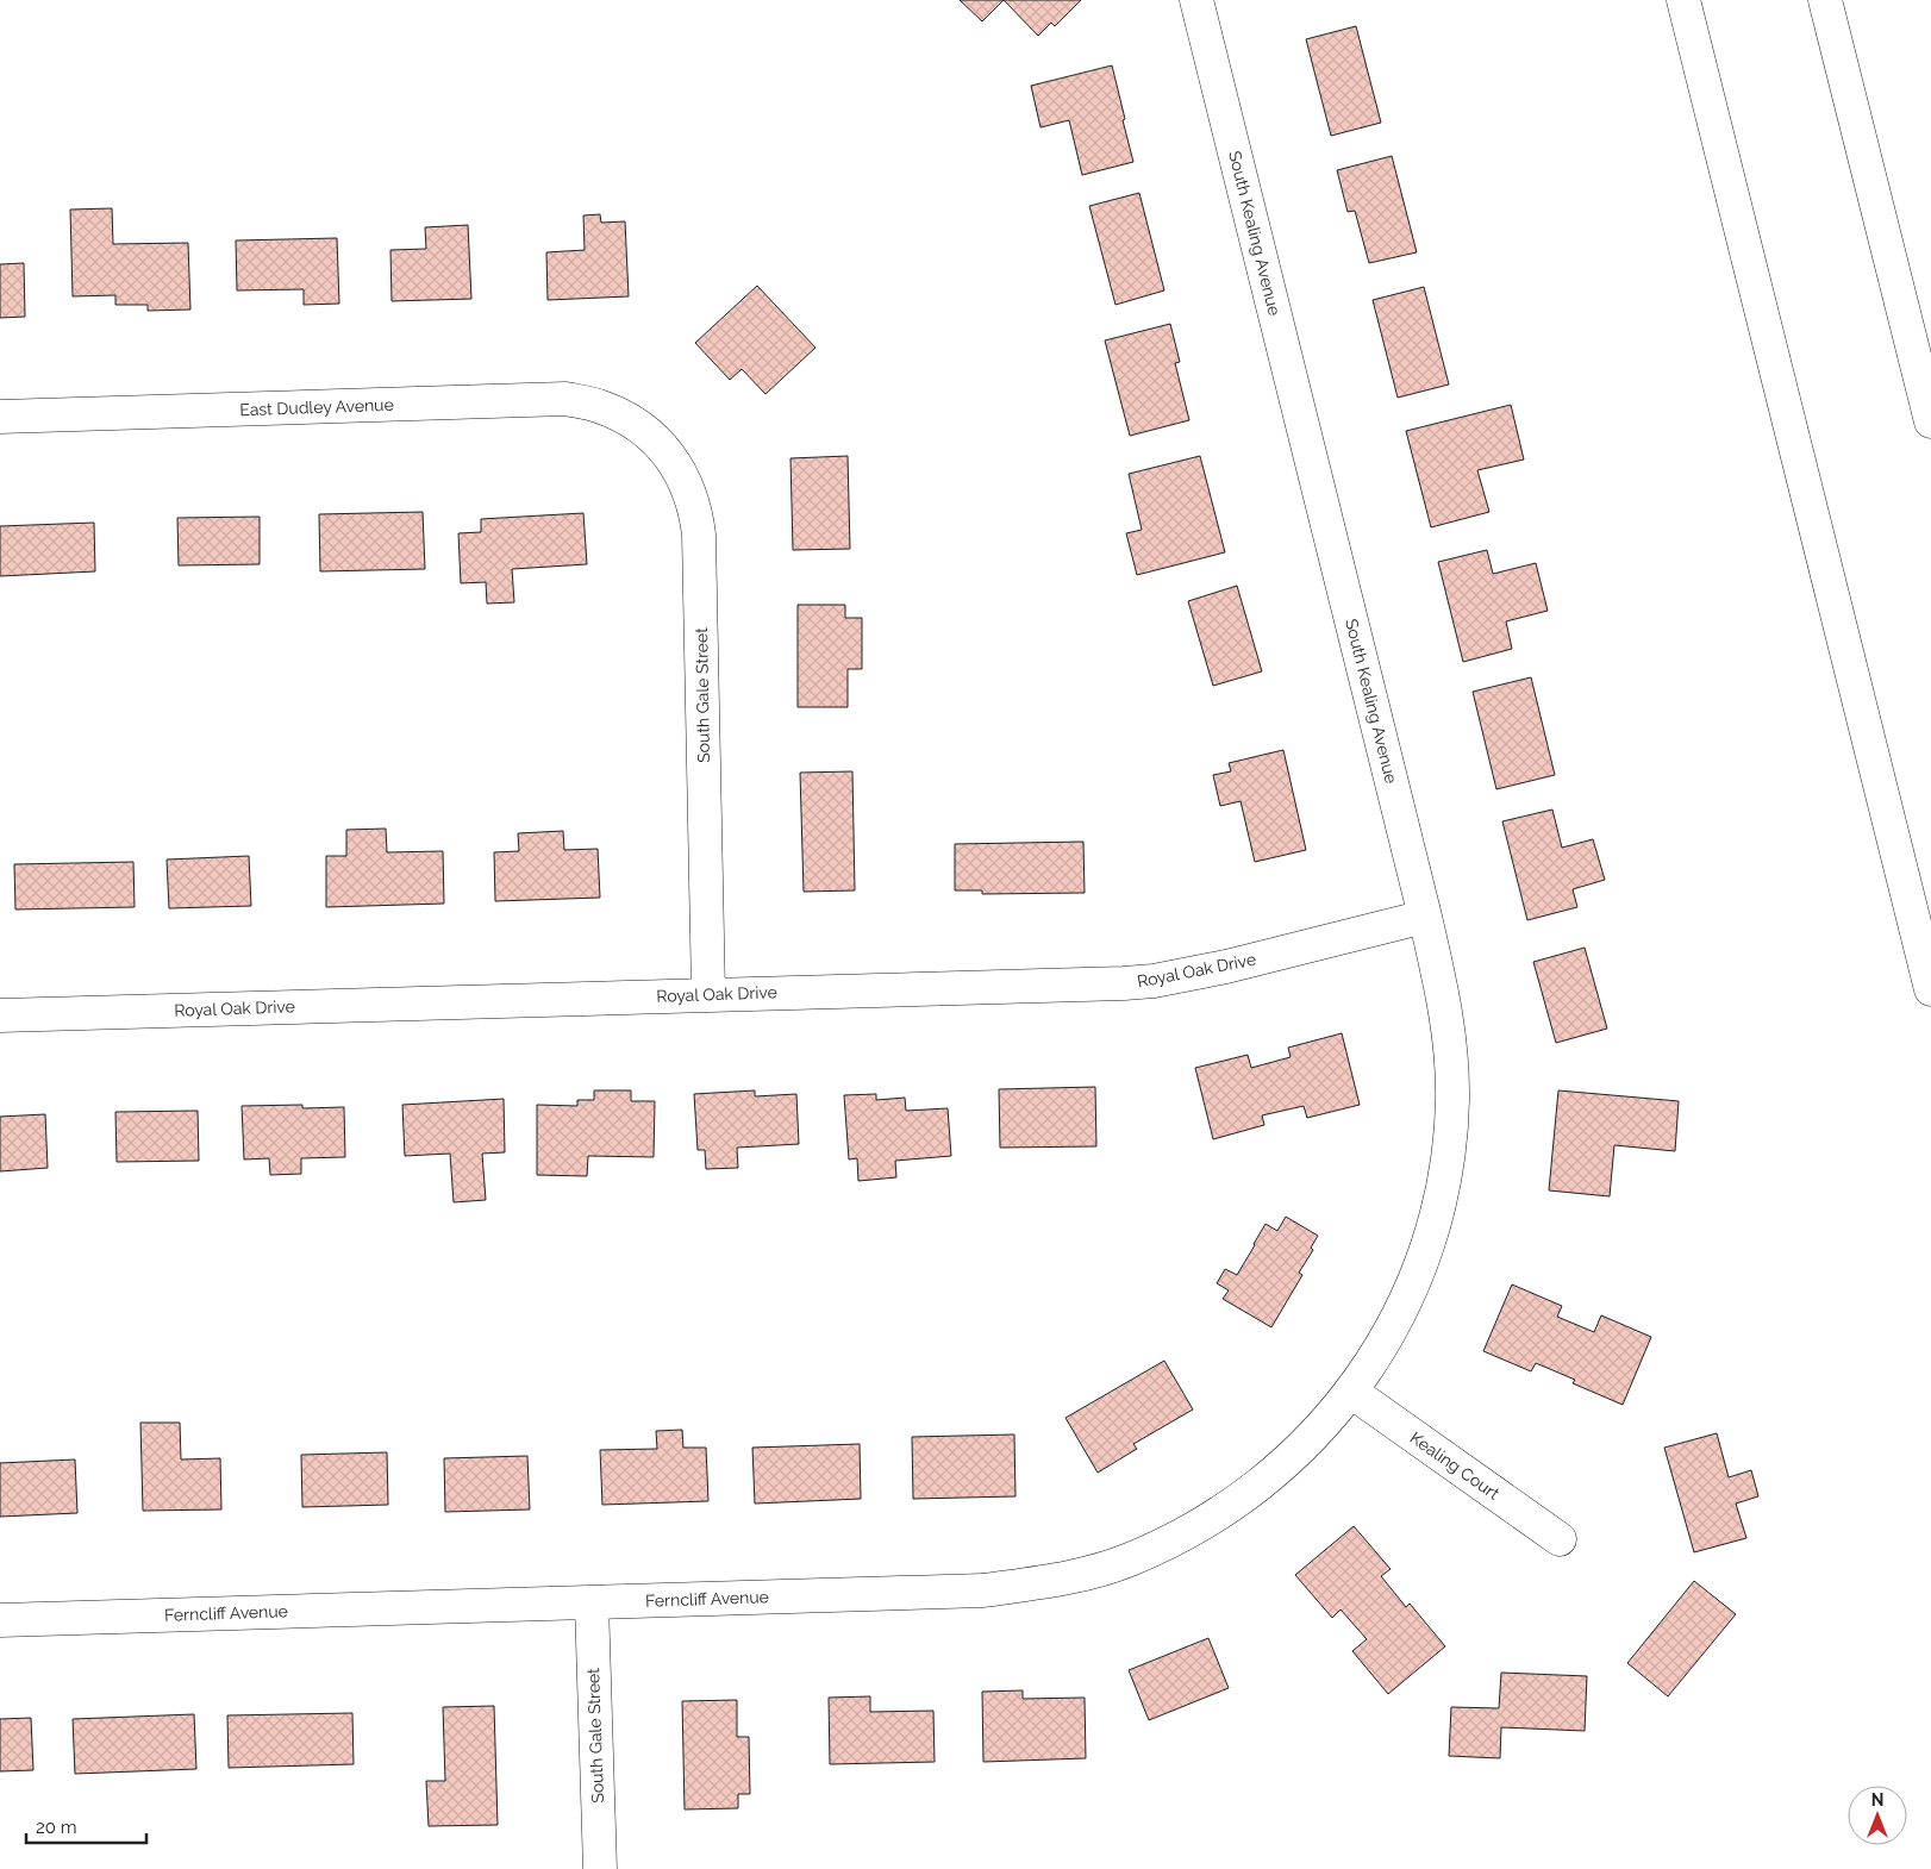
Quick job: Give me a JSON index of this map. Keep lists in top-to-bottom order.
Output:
{
  "streets": {
    "main road": [
      "South Kealing Avenue",
      "East Dudley Avenue",
      "South Gale Street",
      "Royal Oak Drive",
      "Kealing Court",
      "Ferncliff Avenue"
    ]
  },
  "crossings": [
    ["South Kealing Avenue", "Royal Oak Drive"],
    ["South Kealing Avenue", "Kealing Court"],
    ["South Kealing Avenue", "Ferncliff Avenue"],
    ["East Dudley Avenue", "South Gale Street"],
    ["South Gale Street", "Royal Oak Drive"],
    ["South Gale Street", "Ferncliff Avenue"],
    ["Kealing Court", "Ferncliff Avenue"]
  ],
  "scale_bar": "20 m",
  "north": "top"
}
